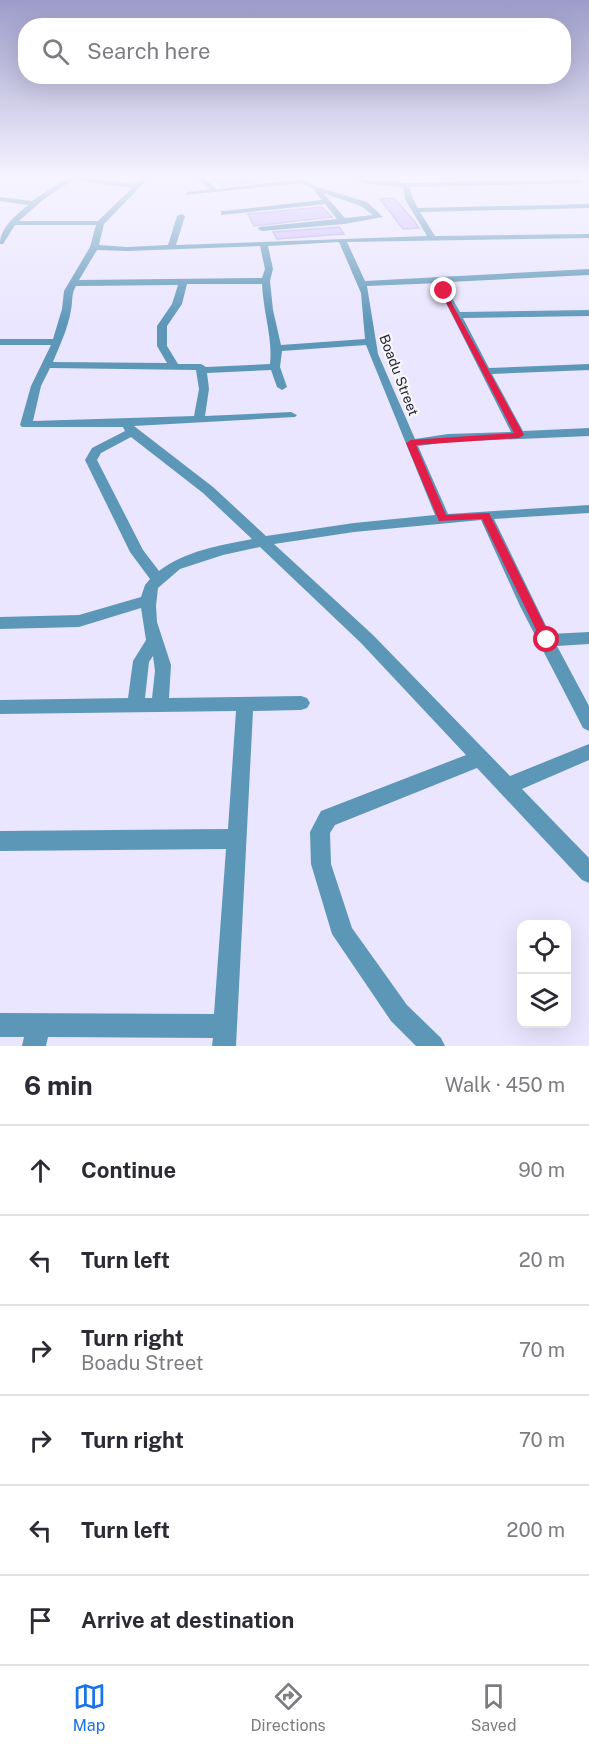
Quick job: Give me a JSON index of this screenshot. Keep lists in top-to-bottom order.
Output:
{
  "streets": {
    "street": ["Boadu Street"]
  },
  "page": {
    "search": "Search here",
    "heading": ["6 min", "Walk · 450 m"],
    "list": [
      ["Continue", "90 m"],
      ["Turn left", "20 m"],
      ["Turn right", "Boadu Street", "70 m"],
      ["Turn right", "70 m"],
      ["Turn left", "200 m"],
      "Arrive at destination"
    ],
    "nav": ["Map", "Directions", "Saved"]
  }
}
